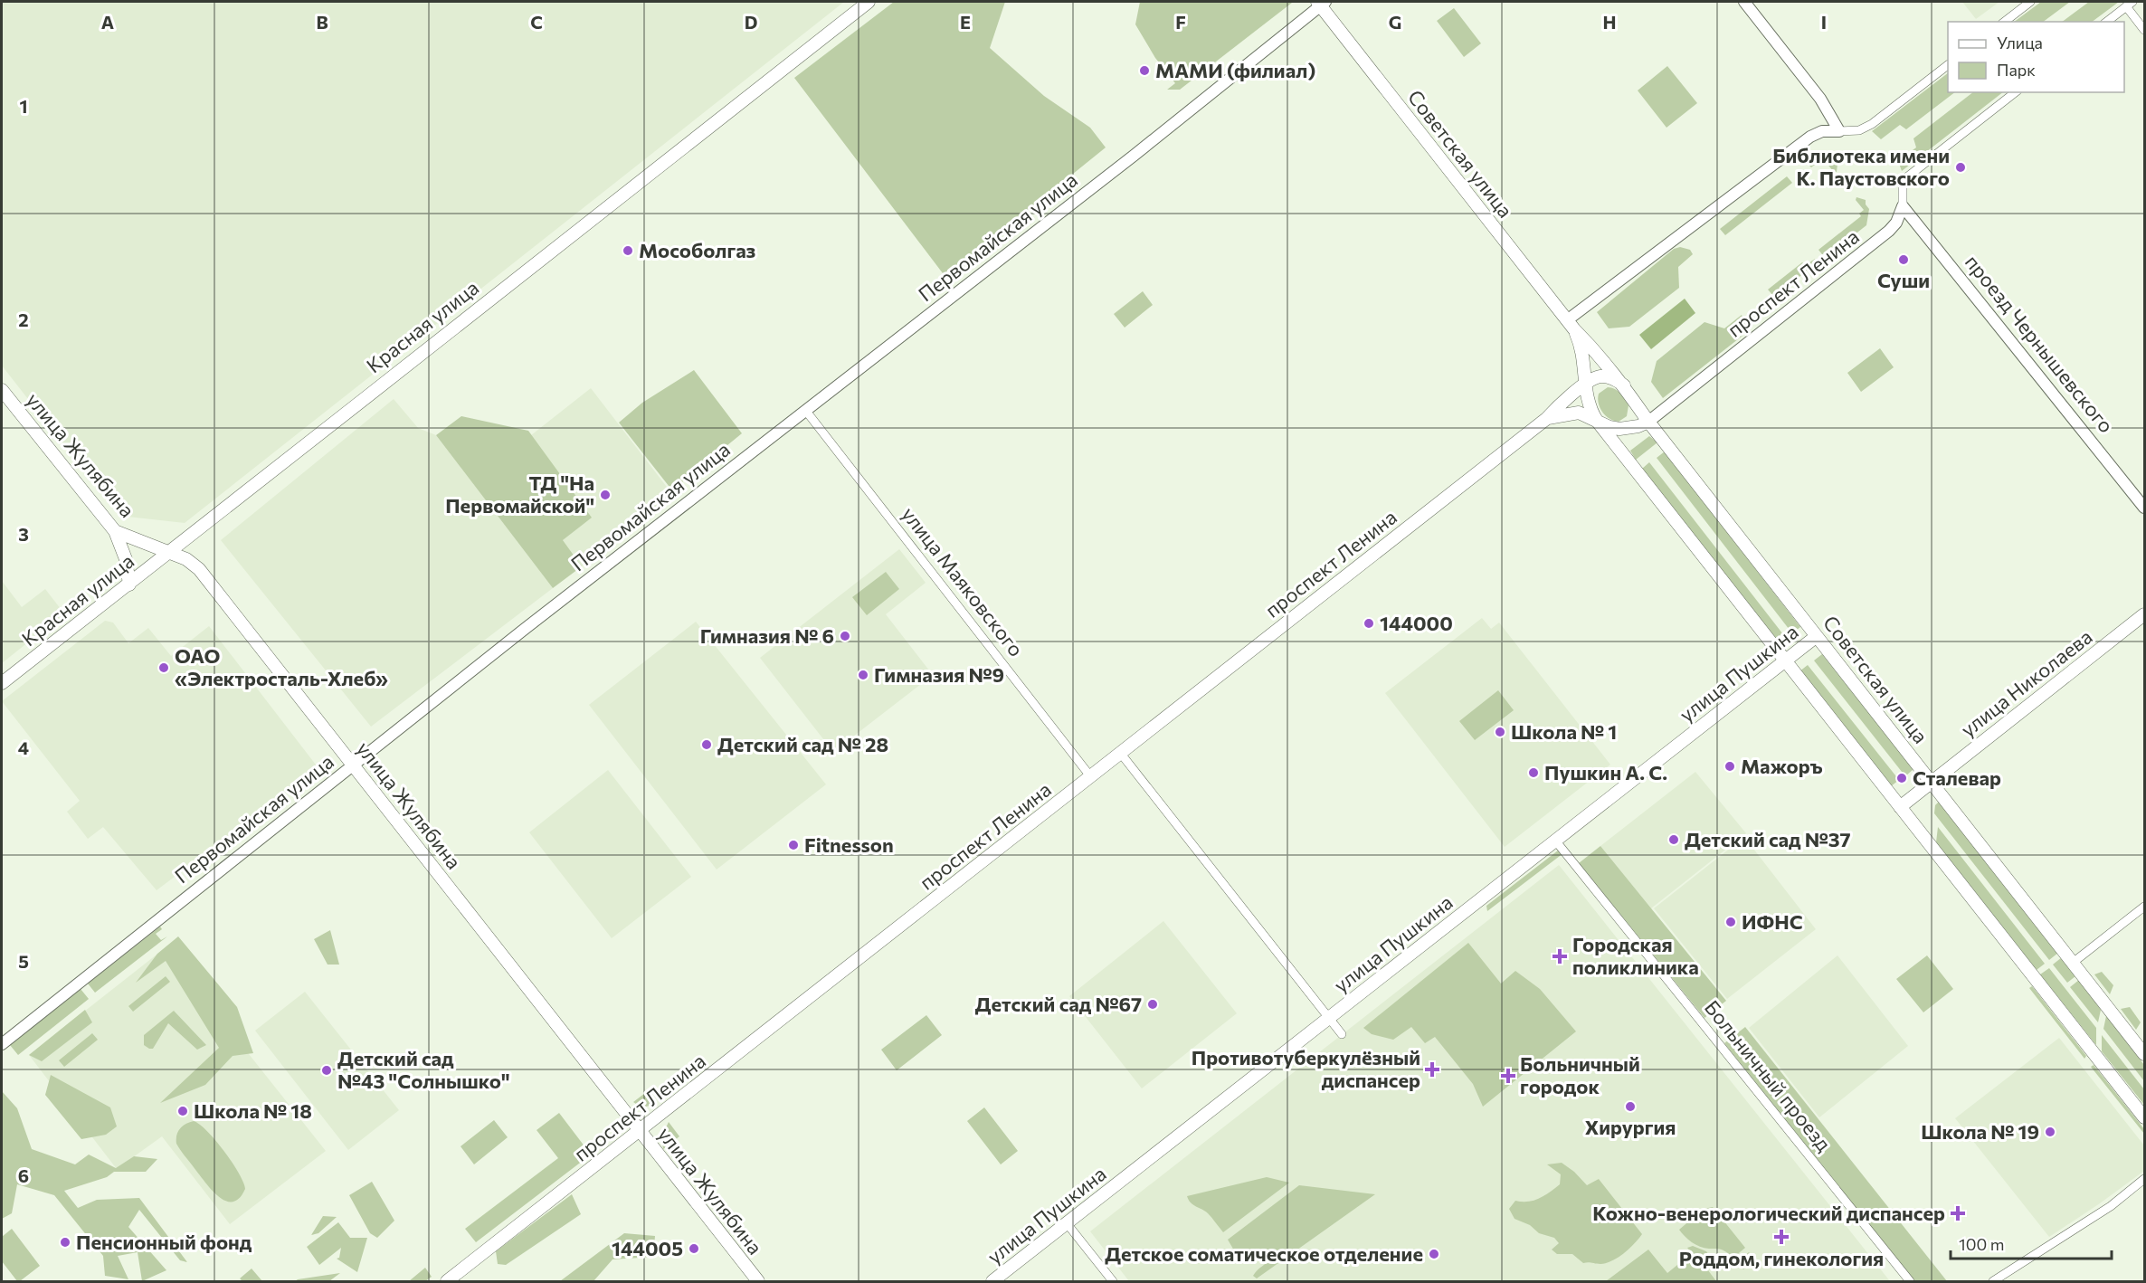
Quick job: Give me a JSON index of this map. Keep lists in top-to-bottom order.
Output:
{
  "streets": {
    "main road": [
      "Советская улица",
      "проспект Ленина",
      "Красная улица",
      "улица Жулябина",
      "улица Пушкина",
      "улица Николаева"
    ],
    "street": [
      "Первомайская улица",
      "проезд Чернышевского",
      "улица Маяковского",
      "Больничный проезд"
    ]
  },
  "crossings": [
    ["Советская улица", "Первомайская улица"],
    ["Советская улица", "проспект Ленина"],
    ["Советская улица", "улица Пушкина"],
    ["Советская улица", "улица Николаева"],
    ["Первомайская улица", "улица Жулябина"],
    ["Первомайская улица", "улица Маяковского"],
    ["проспект Ленина", "проезд Чернышевского"],
    ["проспект Ленина", "улица Жулябина"],
    ["проспект Ленина", "улица Маяковского"],
    ["Красная улица", "улица Жулябина"],
    ["улица Пушкина", "Больничный проезд"]
  ],
  "places": {
    "other": [
      "МАМИ (филиал)",
      "Библиотека имени К. Паустовского",
      "Мособолгаз",
      "Суши",
      "ТД \"На Первомайской\"",
      "144000",
      "Гимназия № 6",
      "ОАО «Электросталь-Хлеб»",
      "Гимназия №9",
      "Школа № 1",
      "Детский сад № 28",
      "Мажоръ",
      "Пушкин А. С.",
      "Сталевар",
      "Детский сад №37",
      "Fitnesson",
      "ИФНС",
      "Детский сад №67",
      "Детский сад №43 \"Солнышко\"",
      "Хирургия",
      "Школа № 18",
      "Школа № 19",
      "Пенсионный фонд",
      "144005",
      "Детское соматическое отделение"
    ],
    "health": [
      "Городская поликлиника",
      "Противотуберкулёзный диспансер",
      "Больничный городок",
      "Кожно-венерологический диспансер",
      "Роддом, гинекология"
    ]
  },
  "legend": ["Улица", "Парк"],
  "scale_bar": "100 m",
  "grid": {
    "columns": [
      "A",
      "B",
      "C",
      "D",
      "E",
      "F",
      "G",
      "H",
      "I"
    ],
    "rows": [
      "1",
      "2",
      "3",
      "4",
      "5",
      "6"
    ]
  }
}
